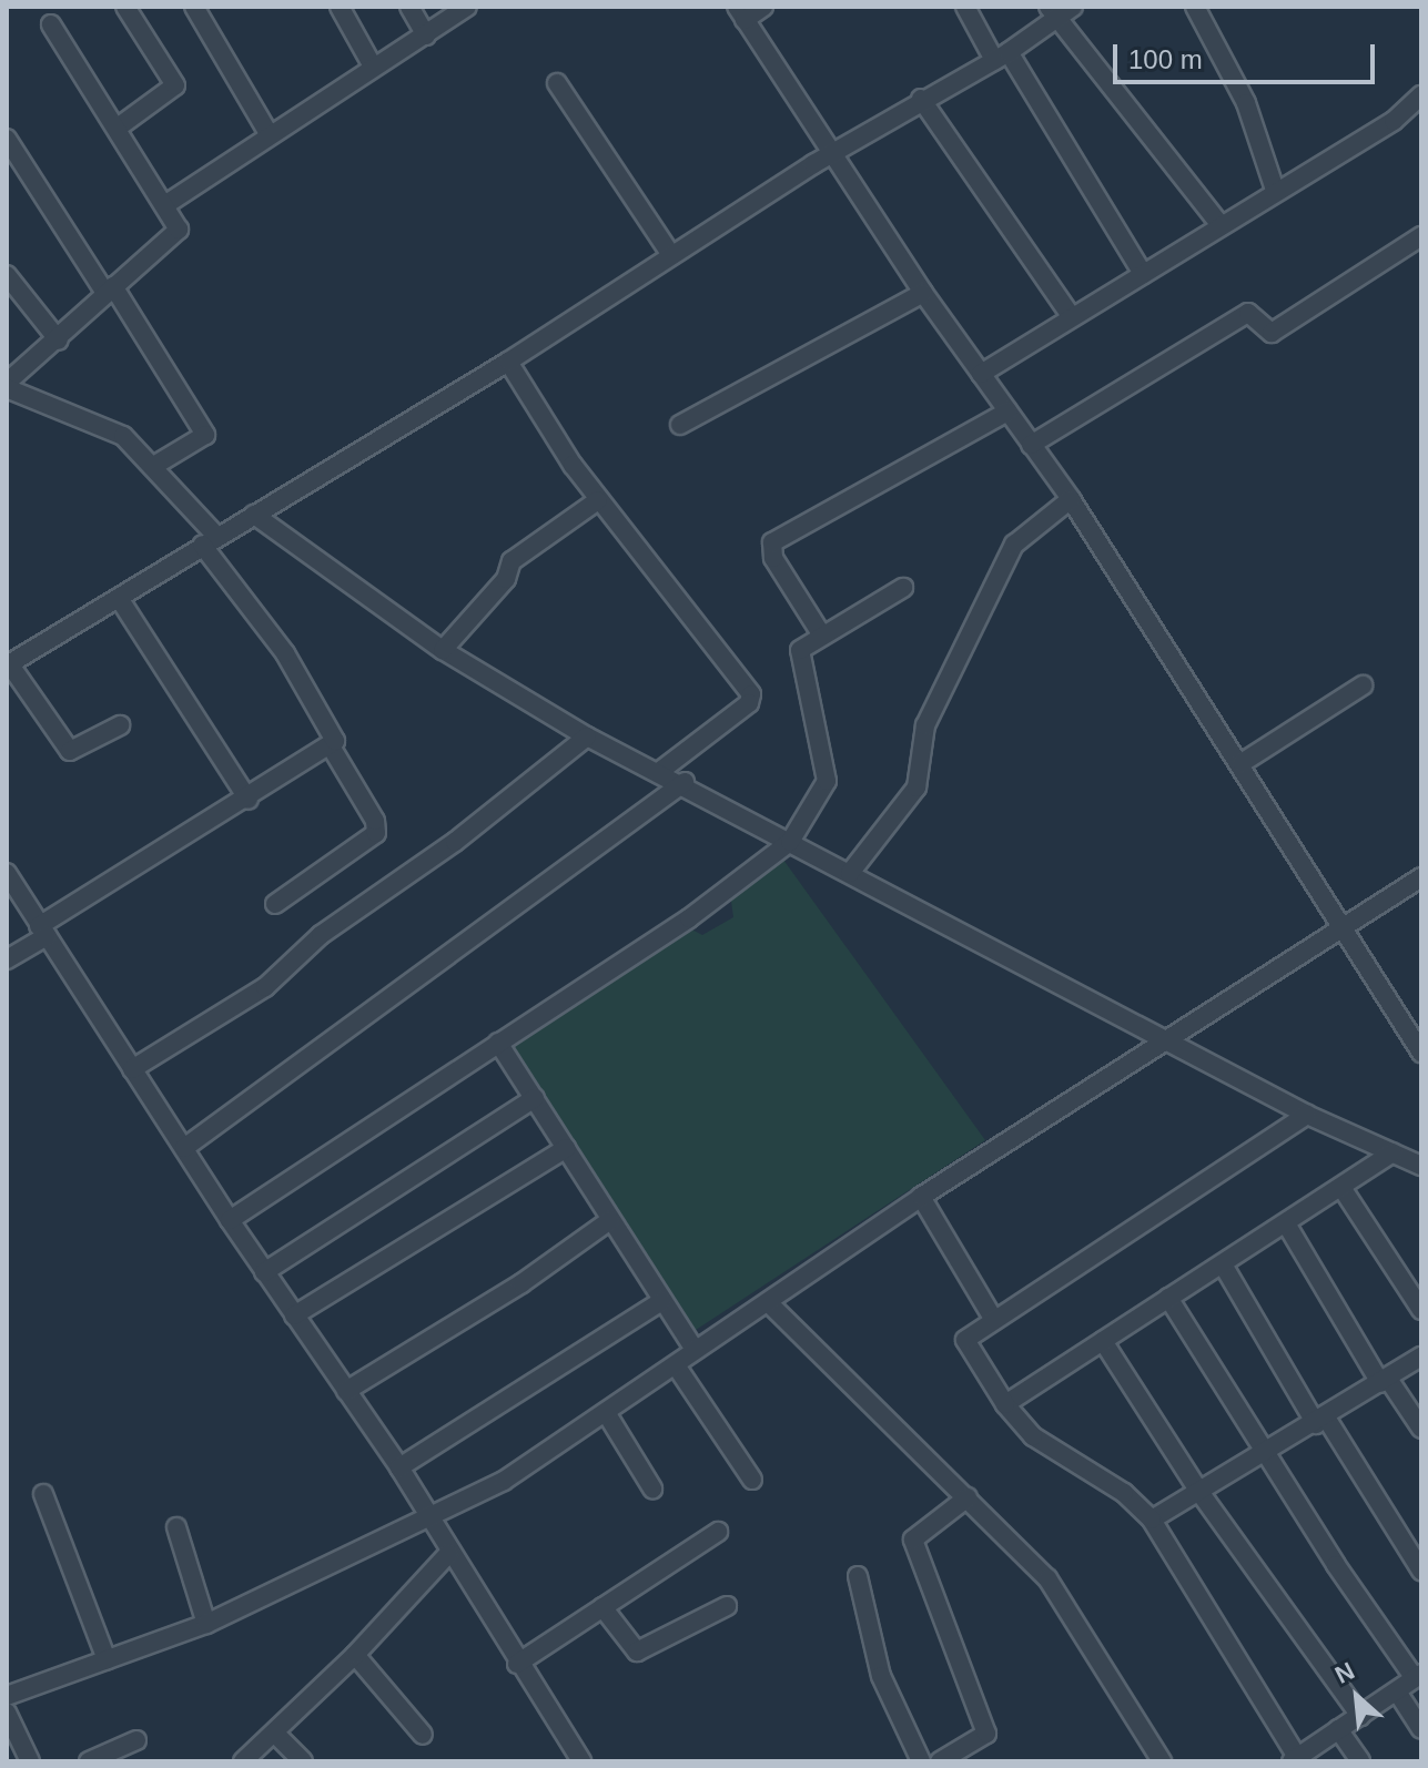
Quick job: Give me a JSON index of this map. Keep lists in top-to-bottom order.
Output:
{
  "scale_bar": "100 m",
  "north": "top left"
}
